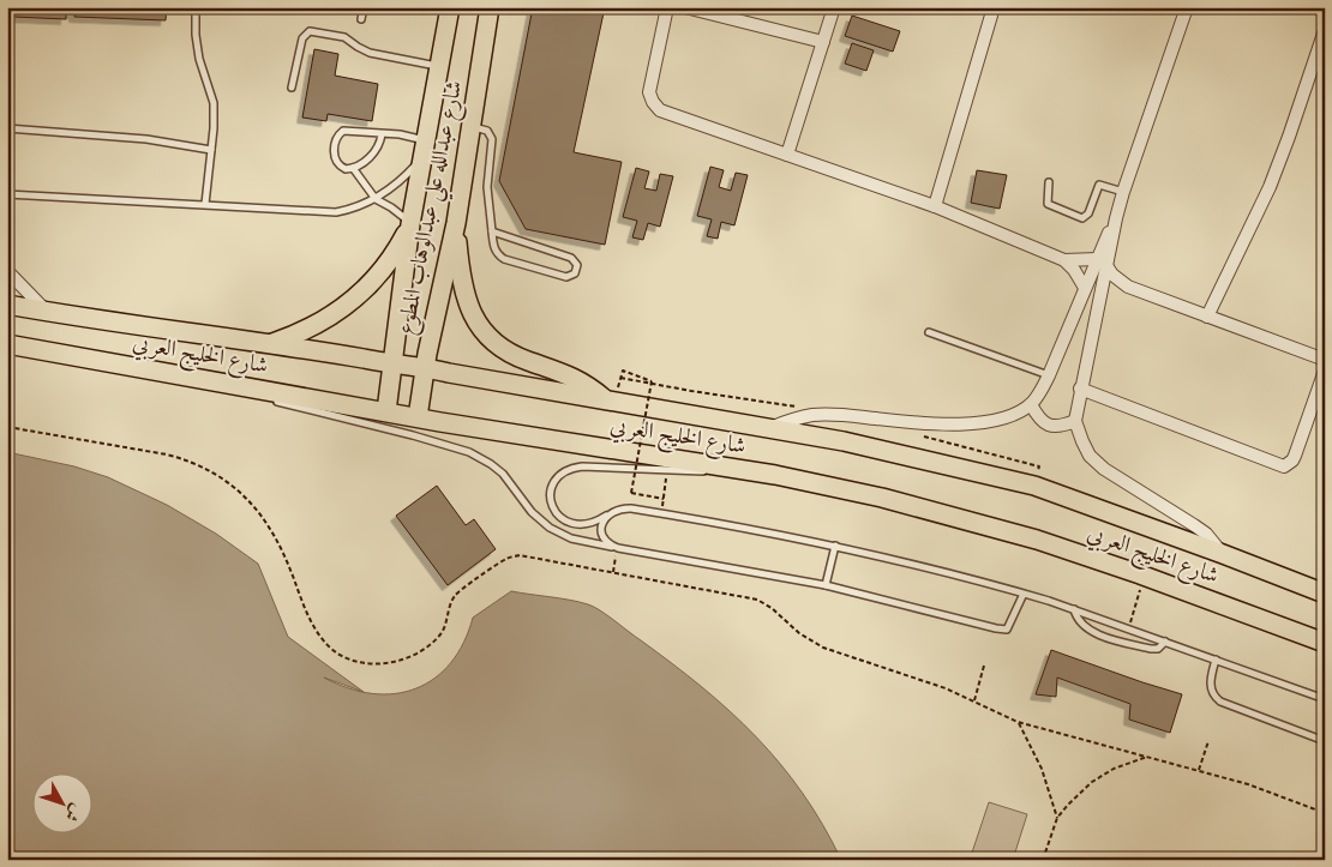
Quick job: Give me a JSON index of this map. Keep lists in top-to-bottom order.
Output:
{
  "streets": {
    "main road": ["شارع عبدالله علي عبدالوهاب المطوع", "شارع الخليج العربي"]
  },
  "crossings": [
    ["شارع عبدالله علي عبدالوهاب المطوع", "شارع الخليج العربي"]
  ],
  "north": "bottom right"
}
